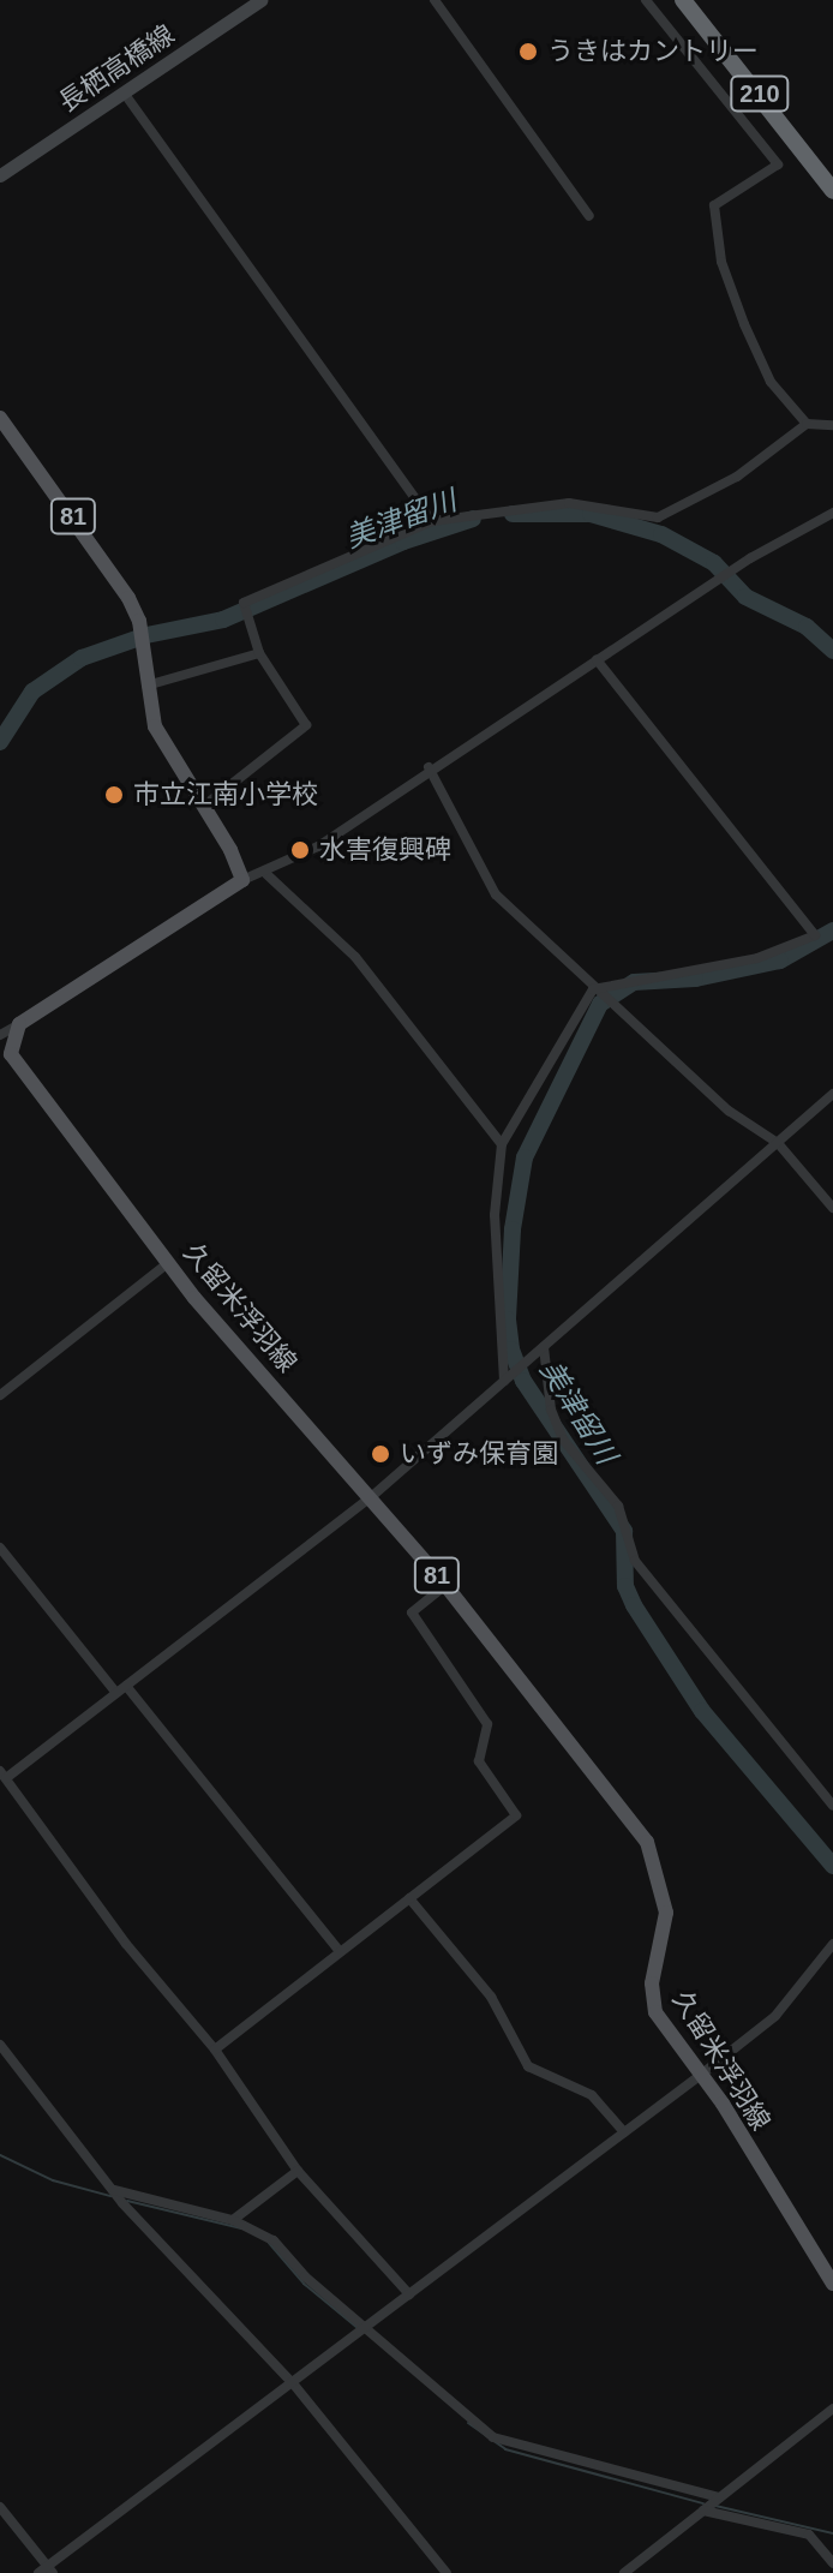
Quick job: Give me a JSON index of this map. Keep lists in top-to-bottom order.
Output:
{
  "streets": {
    "highway": ["210"],
    "main road": ["長栖高橋線", "81", "久留米浮羽線"]
  },
  "water": ["美津留川"],
  "places": [
    "うきはカントリー",
    "市立江南小学校",
    "水害復興碑",
    "いずみ保育園"
  ]
}
